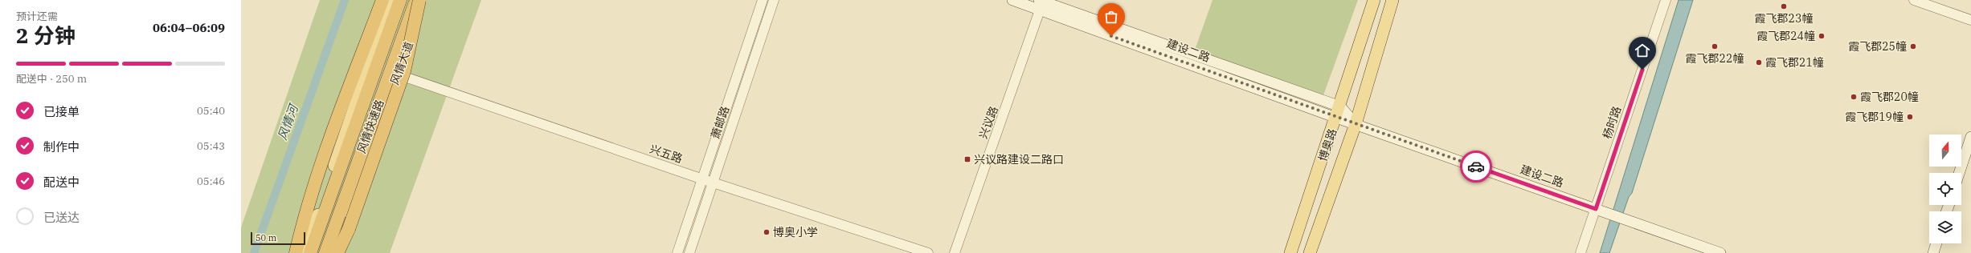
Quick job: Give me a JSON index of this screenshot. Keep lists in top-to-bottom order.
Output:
{
  "streets": {
    "highway": ["风情快速路"],
    "main road": ["建设二路", "风情大道", "博奥路"],
    "street": [
      "萧邮路",
      "兴议路",
      "杨时路",
      "兴五路"
    ]
  },
  "crossings": [
    ["建设二路", "兴议路"],
    ["建设二路", "杨时路"],
    ["建设二路", "博奥路"],
    ["风情大道", "兴五路"],
    ["萧邮路", "兴五路"]
  ],
  "water": ["风情河"],
  "places": {
    "other": [
      "霞飞郡23幢",
      "霞飞郡24幢",
      "霞飞郡22幢",
      "霞飞郡25幢",
      "霞飞郡21幢",
      "霞飞郡20幢",
      "霞飞郡19幢",
      "博奥小学"
    ],
    "transit": ["兴议路建设二路口"]
  },
  "scale_bar": "50 m",
  "north": "top",
  "page": {
    "heading": ["2 分钟", "预计还需", "06:04–06:09"],
    "bar": "配送中 · 250 m",
    "list": [
      ["已接单", "05:40"],
      ["制作中", "05:43"],
      ["配送中", "05:46"],
      "已送达"
    ],
    "scale": "50 m"
  }
}
